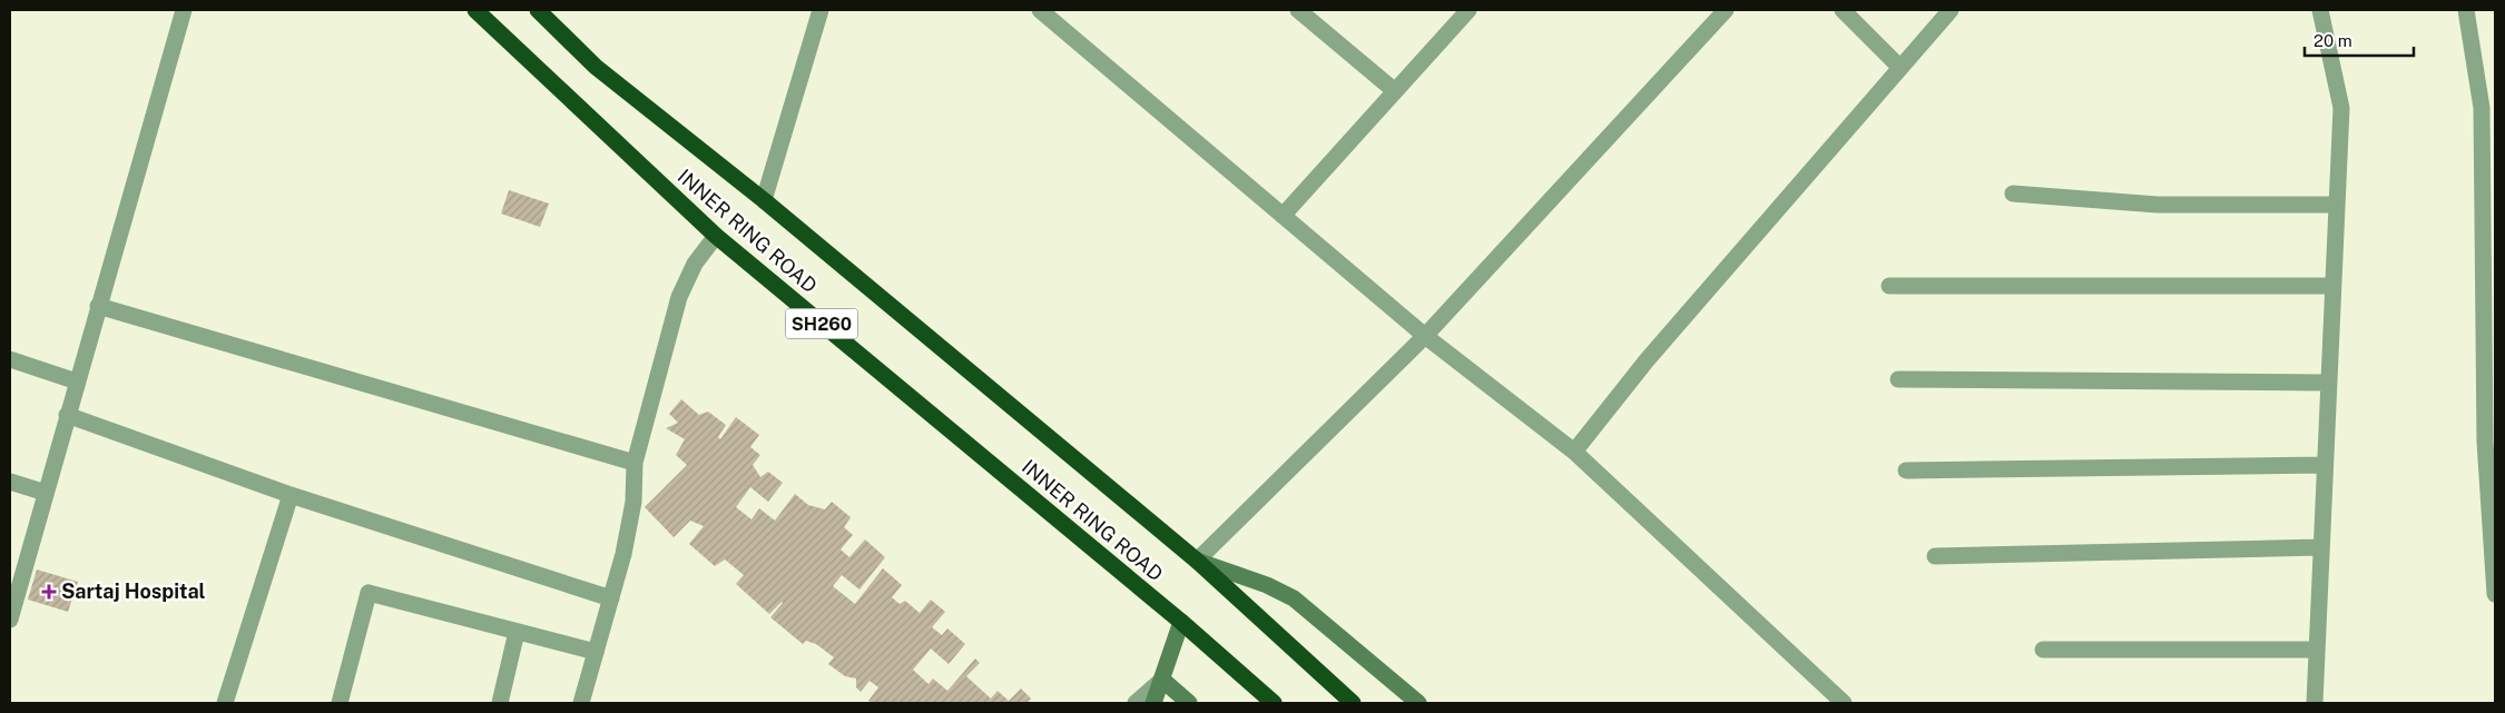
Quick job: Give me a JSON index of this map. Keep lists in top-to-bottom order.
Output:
{
  "streets": {
    "highway": ["INNER RING ROAD", "SH260"]
  },
  "crossings": [
    ["INNER RING ROAD", "SH260"]
  ],
  "places": {
    "health": ["Sartaj Hospital"]
  },
  "scale_bar": "20 m"
}
